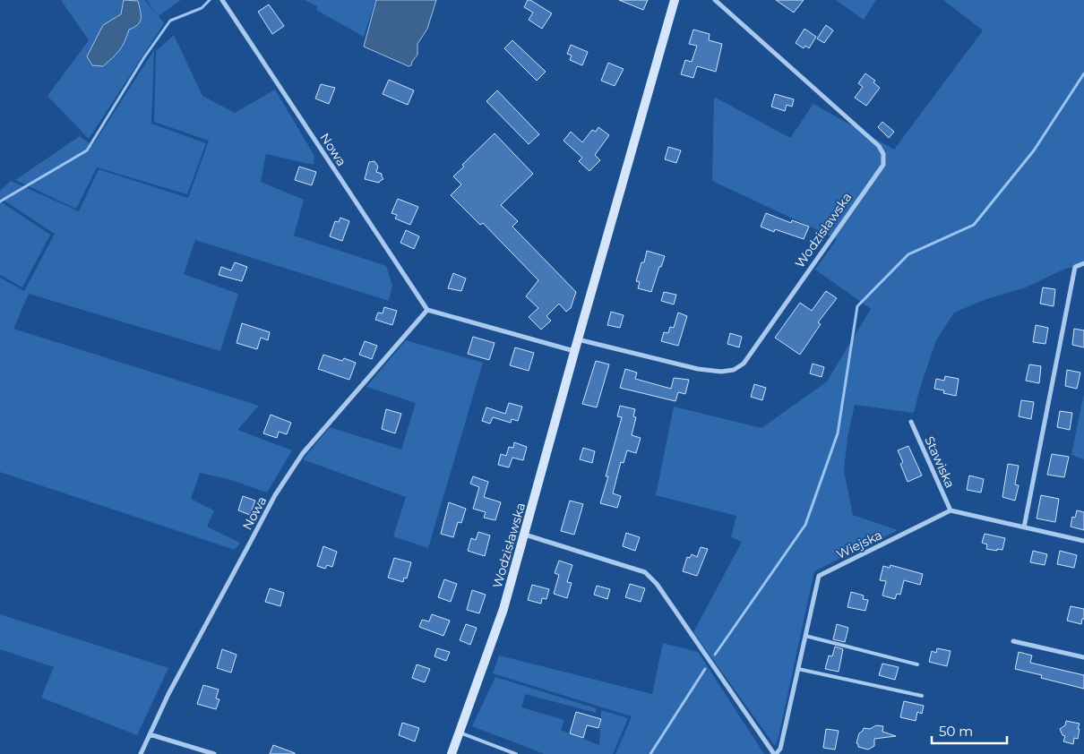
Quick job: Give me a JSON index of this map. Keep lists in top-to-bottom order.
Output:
{
  "streets": {
    "street": [
      "Nowa",
      "Wodzisławska",
      "Stawiska",
      "Wiejska"
    ]
  },
  "crossings": [
    ["Wodzisławska", "Wiejska"],
    ["Stawiska", "Wiejska"]
  ],
  "scale_bar": "50 m"
}
